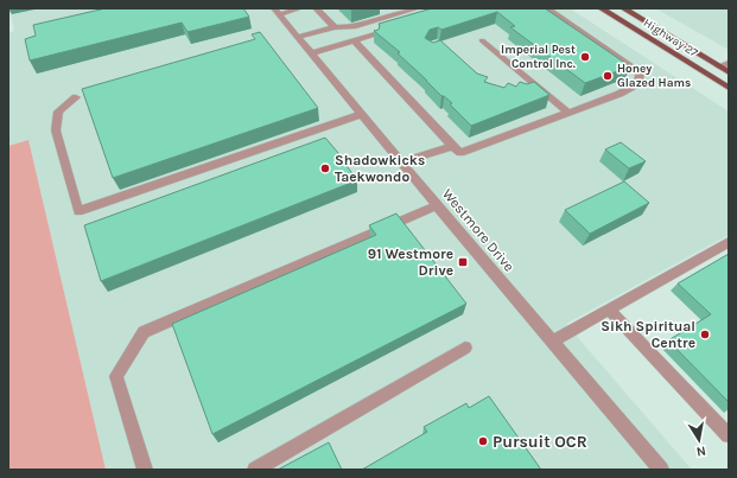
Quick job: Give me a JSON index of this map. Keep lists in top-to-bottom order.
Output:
{
  "streets": {
    "main road": ["Highway 27"],
    "street": ["Westmore Drive"]
  },
  "places": {
    "other": [
      "Imperial Pest Control Inc.",
      "Honey Glazed Hams",
      "Shadowkicks Taekwondo",
      "Sikh Spiritual Centre",
      "Pursuit OCR"
    ],
    "transit": ["91 Westmore Drive"]
  },
  "north": "bottom"
}
